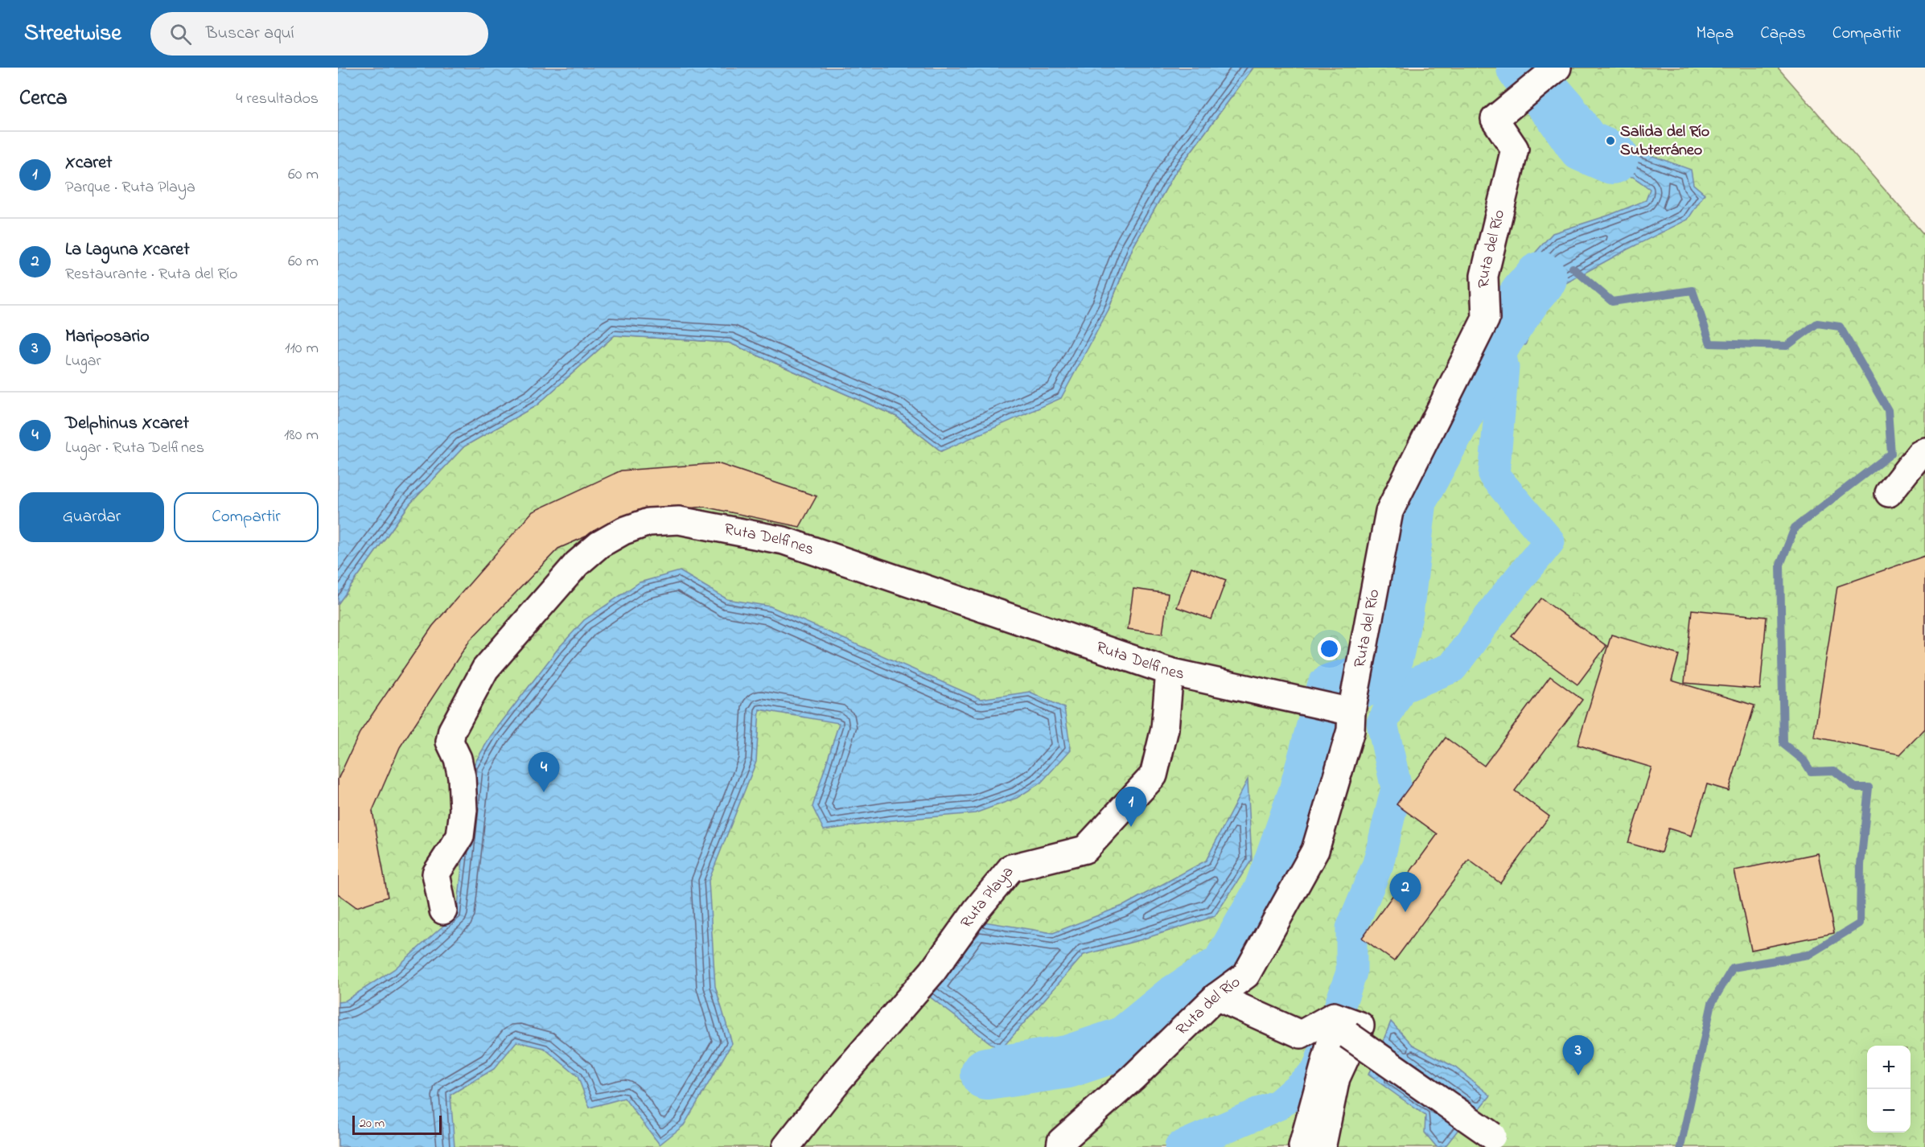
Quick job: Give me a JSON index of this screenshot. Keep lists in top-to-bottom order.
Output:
{
  "streets": {
    "street": ["Ruta del Río", "Ruta Delfines", "Ruta Playa"]
  },
  "crossings": [
    ["Ruta del Río", "Ruta Delfines"],
    ["Ruta Delfines", "Ruta Playa"]
  ],
  "places": ["Salida del Río Subterráneo"],
  "scale_bar": "20 m",
  "page": {
    "header": "Streetwise",
    "search": "Buscar aquí",
    "nav": ["Mapa", "Capas", "Compartir"],
    "heading": ["Cerca", "4 resultados"],
    "list": [
      {
        "mark": "1",
        "name": "Xcaret",
        "note": "Parque · Ruta Playa",
        "value": "60 m"
      },
      {
        "mark": "2",
        "name": "La Laguna Xcaret",
        "note": "Restaurante · Ruta del Río",
        "value": "60 m"
      },
      {
        "mark": "3",
        "name": "Mariposario",
        "note": "Lugar",
        "value": "110 m"
      },
      {
        "mark": "4",
        "name": "Delphinus Xcaret",
        "note": "Lugar · Ruta Delfines",
        "value": "180 m"
      }
    ],
    "buttons": ["Guardar", "Compartir"],
    "pins": [
      "4",
      "1",
      "2",
      "3"
    ],
    "map_buttons": ["+", "−"],
    "scale": "20 m"
  }
}
